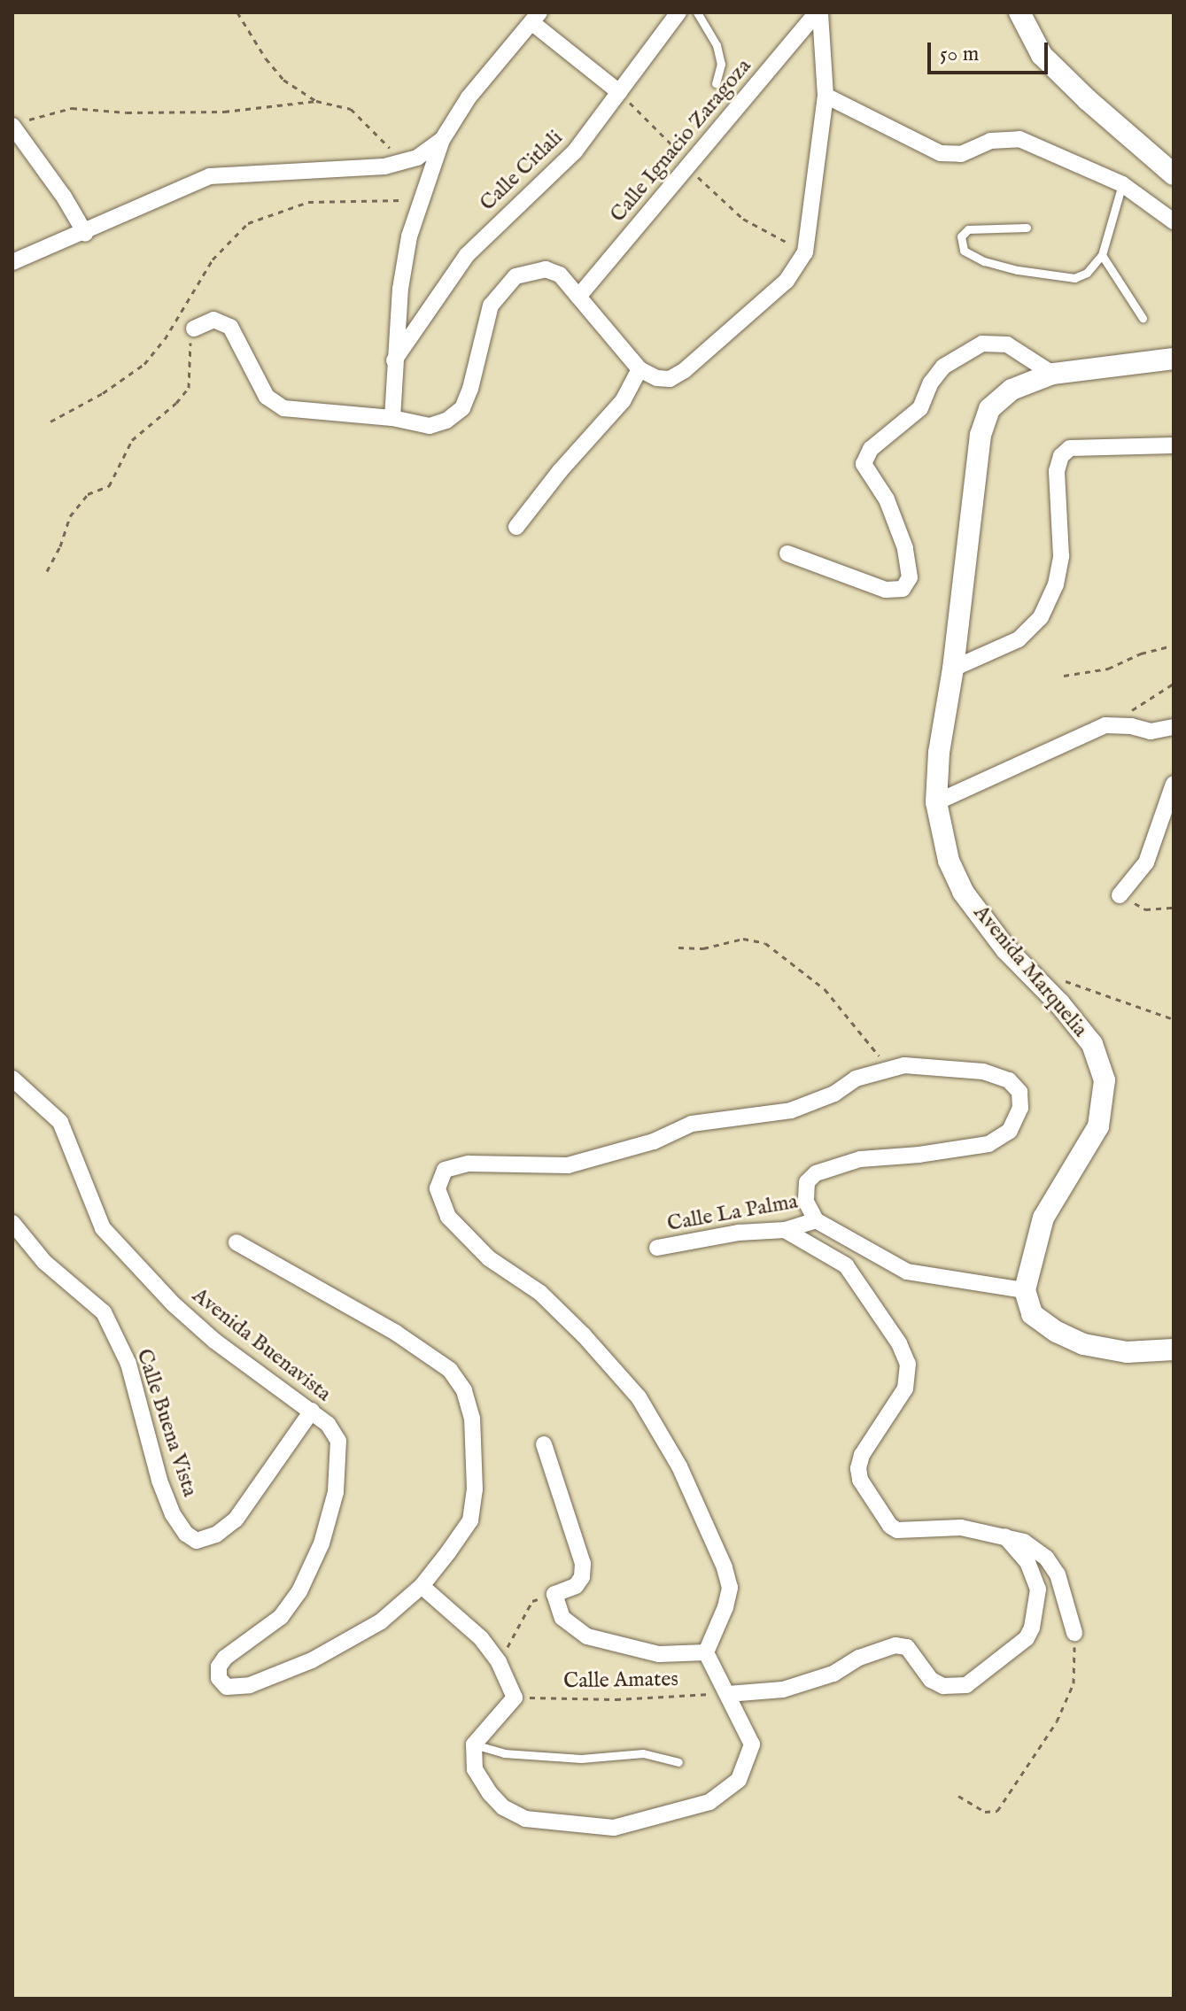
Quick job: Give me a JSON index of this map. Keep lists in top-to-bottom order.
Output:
{
  "streets": {
    "main road": ["Avenida Marquelia"],
    "street": [
      "Calle Ignacio Zaragoza",
      "Calle Citlali",
      "Calle La Palma",
      "Avenida Buenavista",
      "Calle Buena Vista"
    ],
    "path": ["Calle Amates"]
  },
  "crossings": [
    ["Avenida Buenavista", "Calle Buena Vista"]
  ],
  "scale_bar": "50 m"
}
